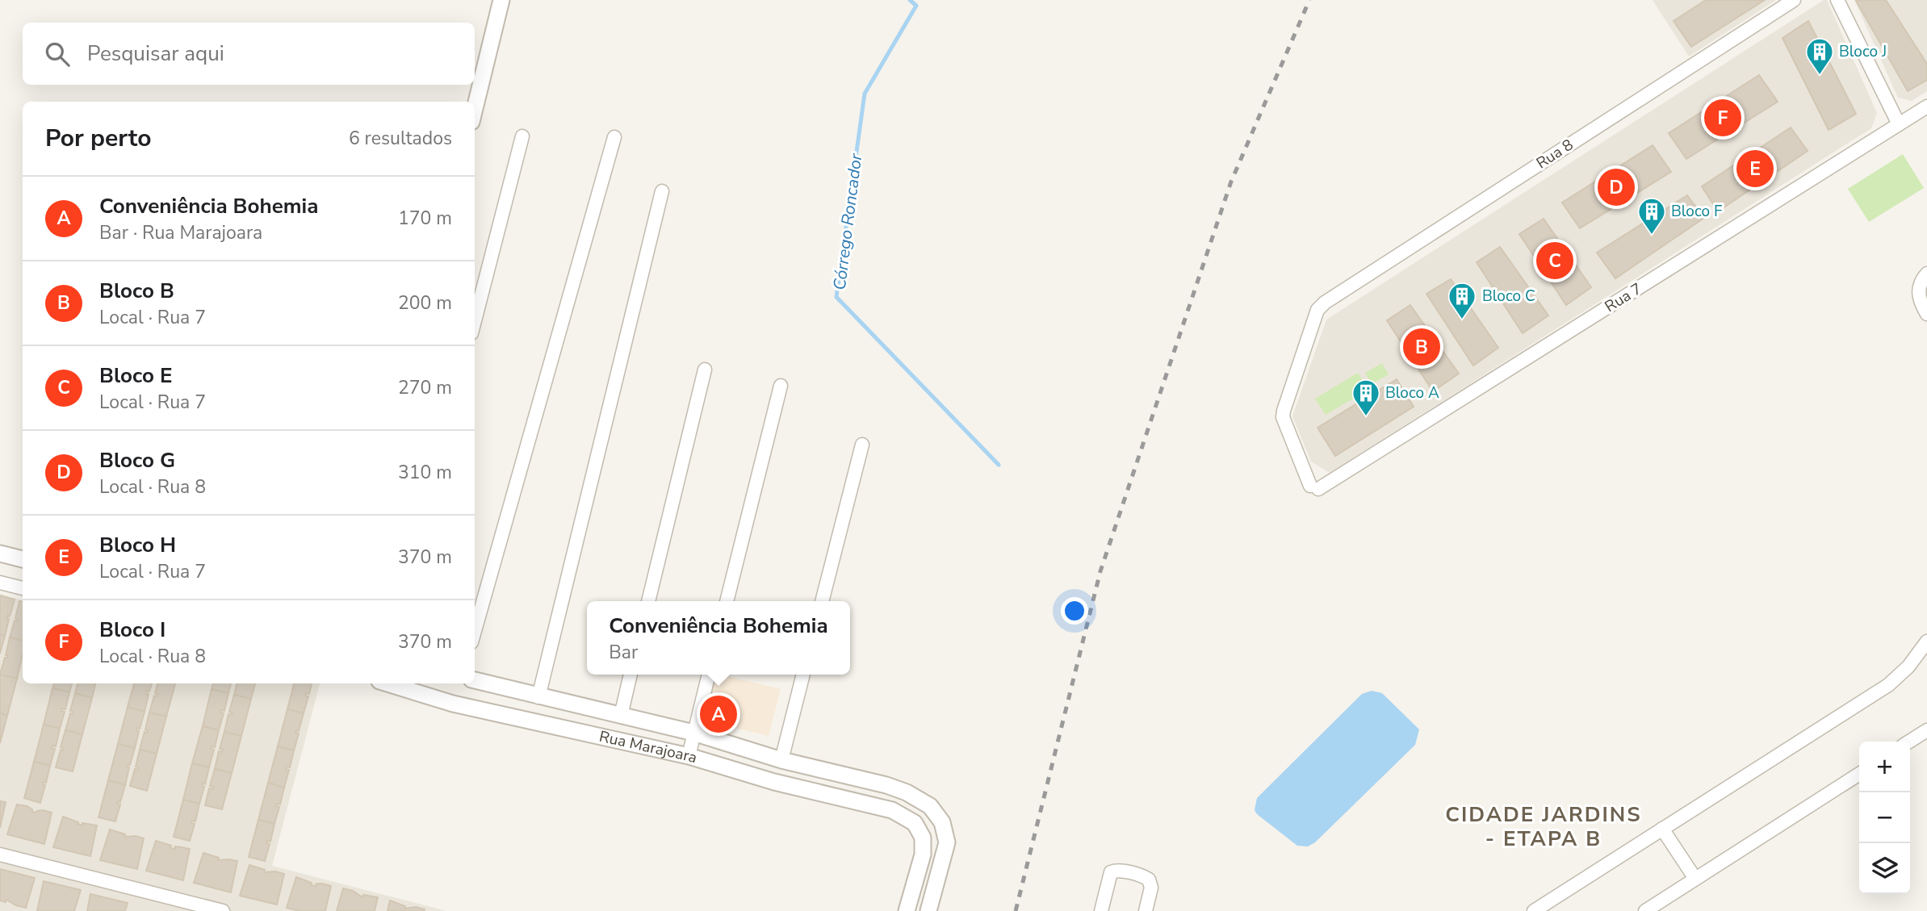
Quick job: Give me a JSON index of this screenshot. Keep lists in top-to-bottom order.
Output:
{
  "streets": {
    "street": ["Rua 8", "Rua 7", "Rua Marajoara"]
  },
  "crossings": [
    ["Rua 8", "Rua 7"]
  ],
  "districts": ["CIDADE JARDINS - ETAPA B"],
  "water": ["Córrego Roncador"],
  "places": {
    "building": [
      "Bloco J",
      "Bloco F",
      "Bloco C",
      "Bloco A"
    ]
  },
  "page": {
    "search": "Pesquisar aqui",
    "pins": [
      "F",
      "E",
      "D",
      "C",
      "B",
      "A"
    ],
    "heading": ["Por perto", "6 resultados"],
    "list": [
      {
        "mark": "A",
        "name": "Conveniência Bohemia",
        "note": "Bar · Rua Marajoara",
        "value": "170 m"
      },
      {
        "mark": "B",
        "name": "Bloco B",
        "note": "Local · Rua 7",
        "value": "200 m"
      },
      {
        "mark": "C",
        "name": "Bloco E",
        "note": "Local · Rua 7",
        "value": "270 m"
      },
      {
        "mark": "D",
        "name": "Bloco G",
        "note": "Local · Rua 8",
        "value": "310 m"
      },
      {
        "mark": "E",
        "name": "Bloco H",
        "note": "Local · Rua 7",
        "value": "370 m"
      },
      {
        "mark": "F",
        "name": "Bloco I",
        "note": "Local · Rua 8",
        "value": "370 m"
      }
    ],
    "popup": ["Conveniência Bohemia", "Bar"],
    "map_buttons": ["+", "−"]
  }
}
